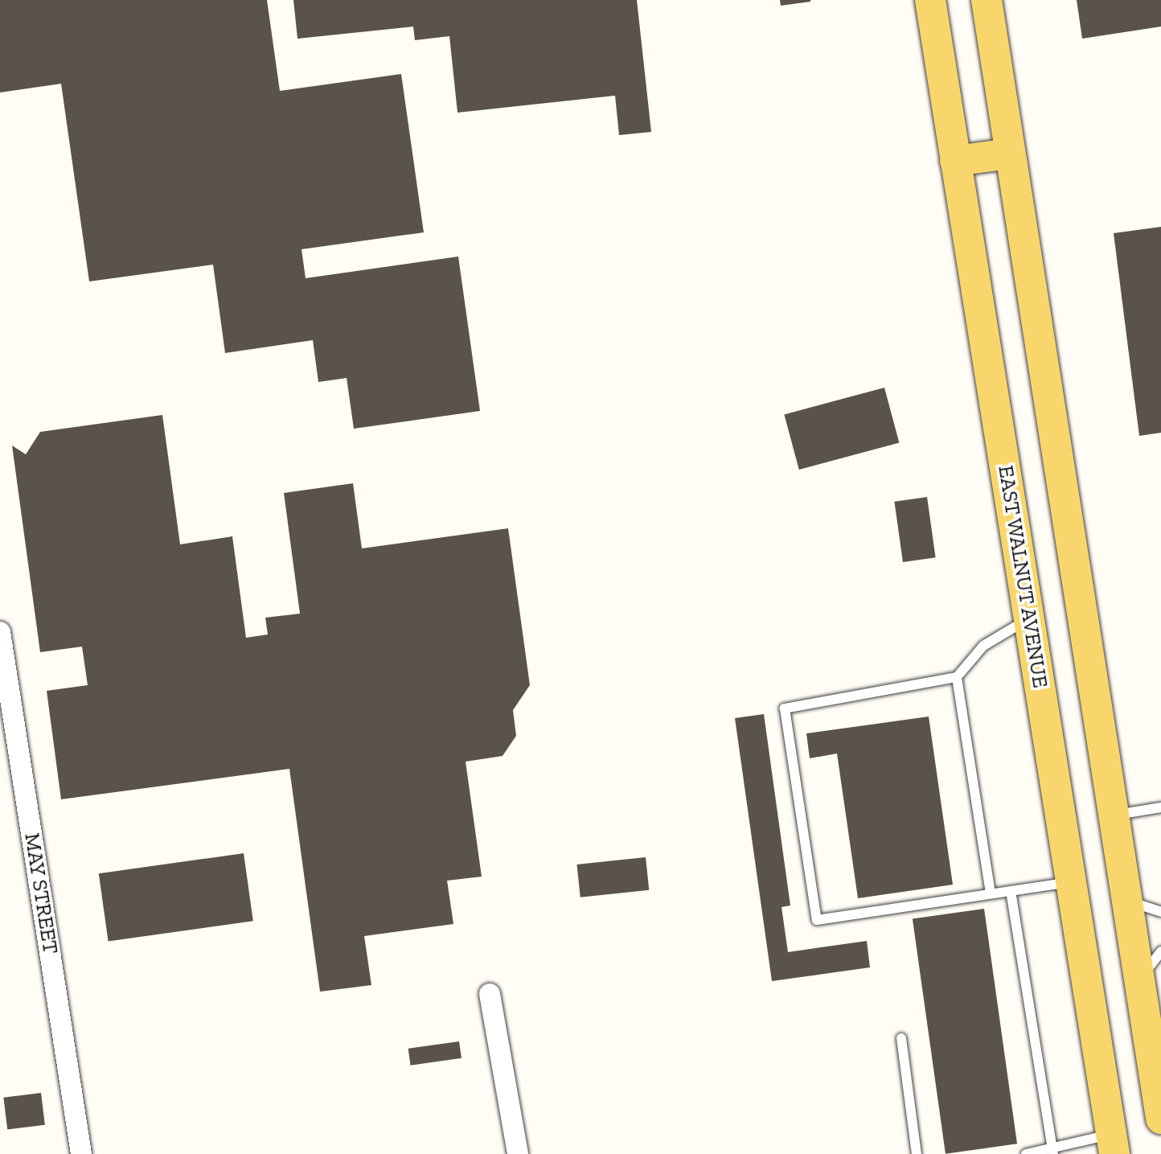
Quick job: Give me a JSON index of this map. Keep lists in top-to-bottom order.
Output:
{
  "streets": {
    "main road": ["EAST WALNUT AVENUE"],
    "street": ["MAY STREET"]
  }
}
